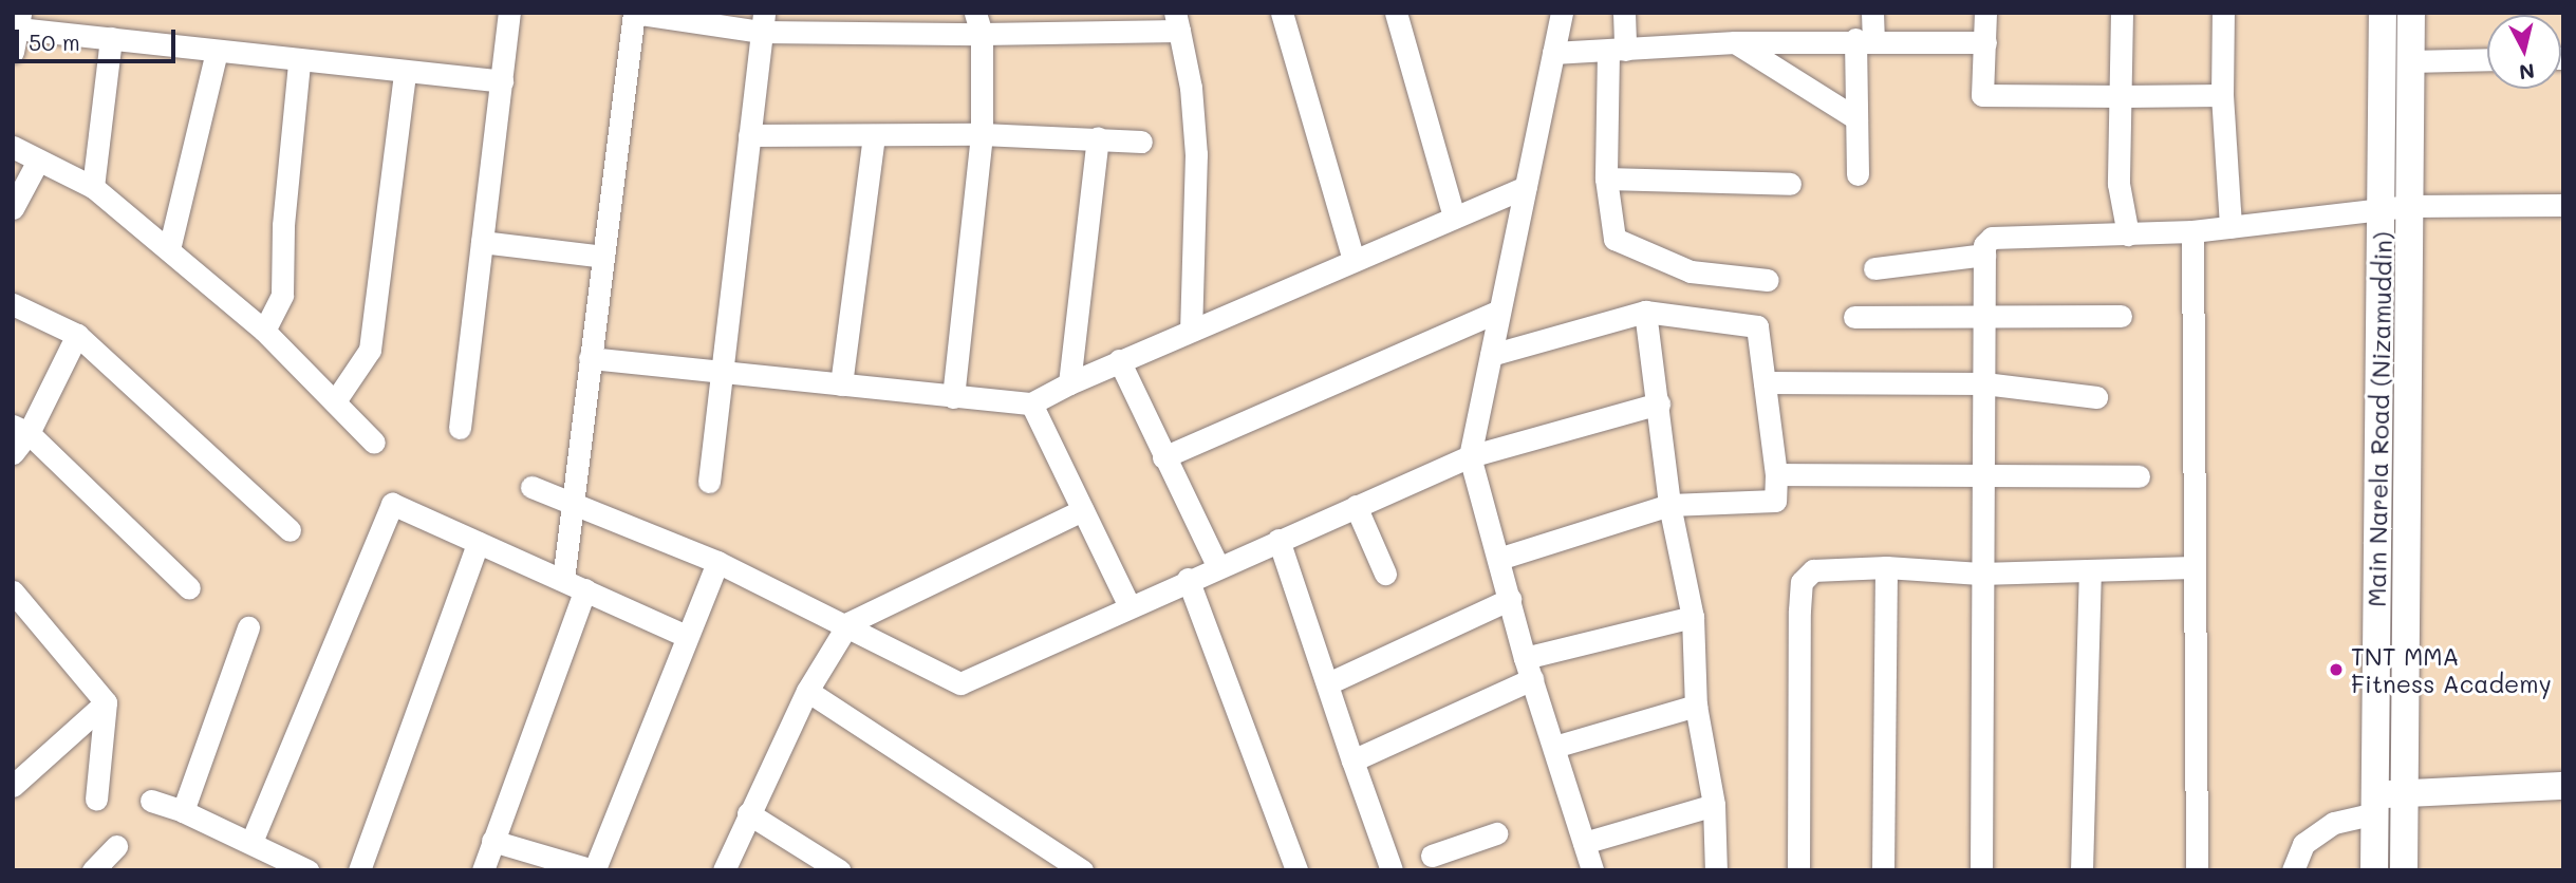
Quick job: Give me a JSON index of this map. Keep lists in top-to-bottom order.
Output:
{
  "streets": {
    "street": ["Main Narela Road (Nizamuddin)"]
  },
  "places": ["TNT MMA Fitness Academy"],
  "scale_bar": "50 m",
  "north": "bottom"
}
